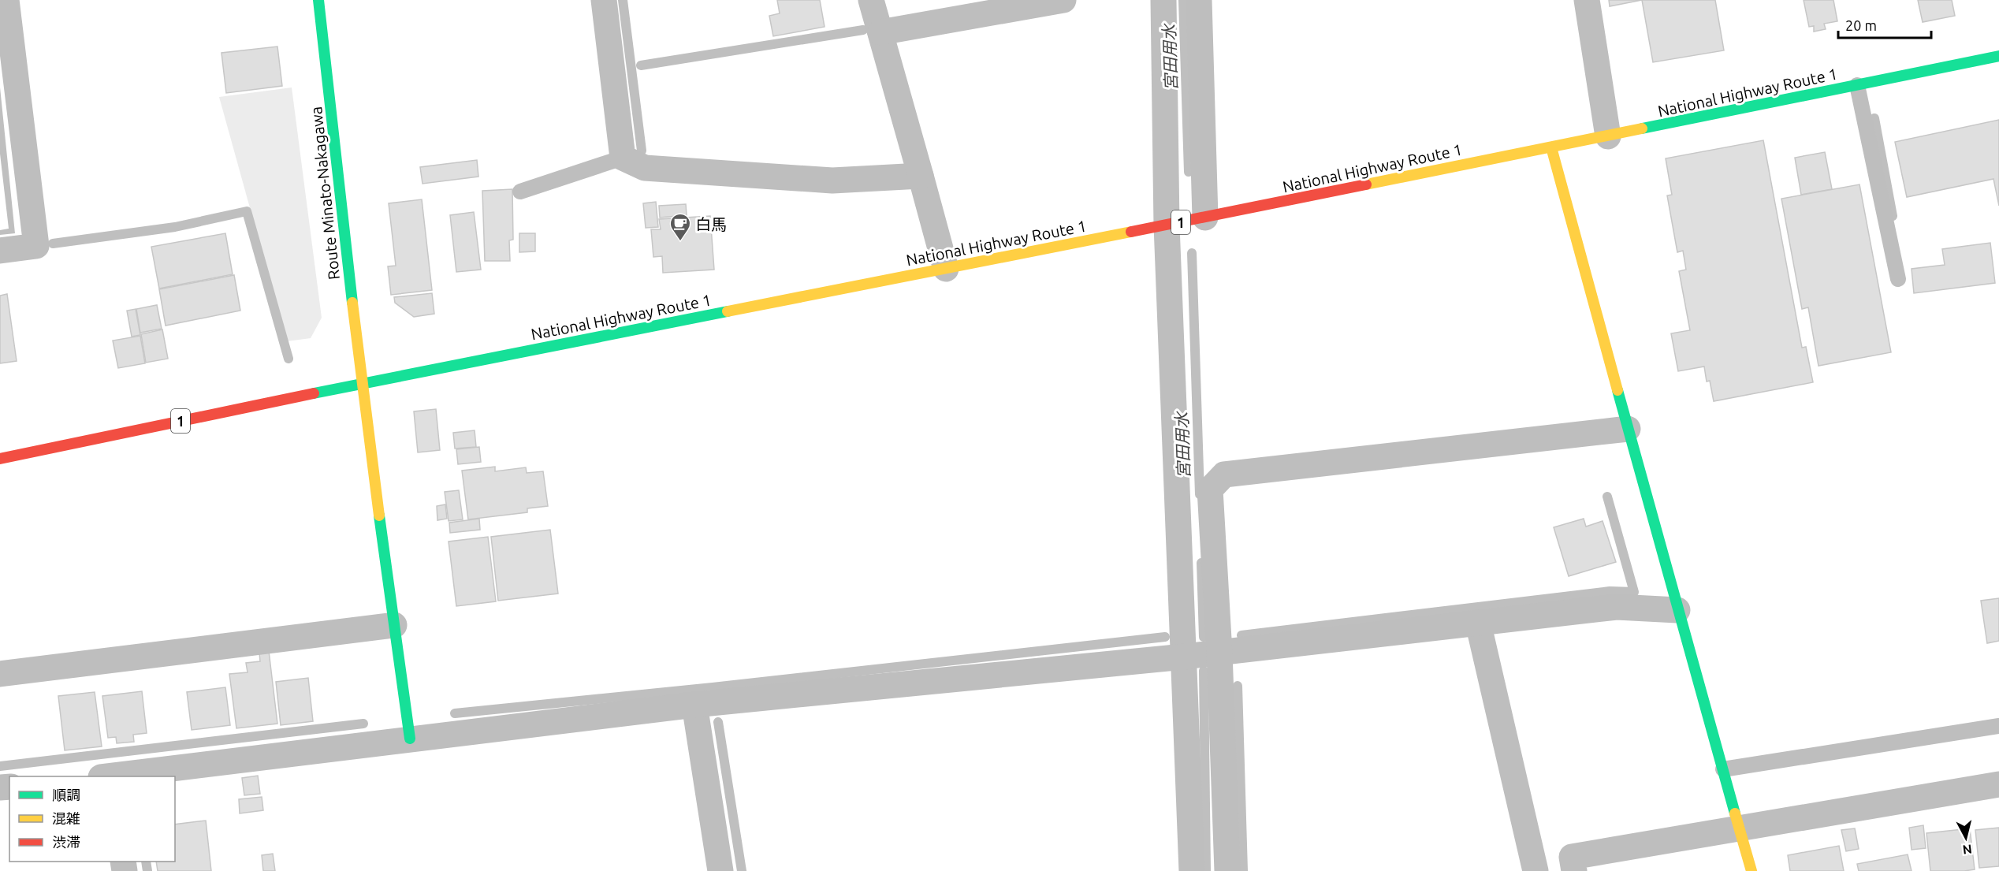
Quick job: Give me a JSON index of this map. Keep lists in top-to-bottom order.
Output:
{
  "streets": {
    "main road": ["National Highway Route 1", "Route Minato-Nakagawa", "1"]
  },
  "crossings": [
    ["National Highway Route 1", "Route Minato-Nakagawa"]
  ],
  "water": ["宮田用水"],
  "places": {
    "cafe": ["白馬"]
  },
  "legend": ["順調", "混雑", "渋滞"],
  "scale_bar": "20 m",
  "north": "bottom"
}
